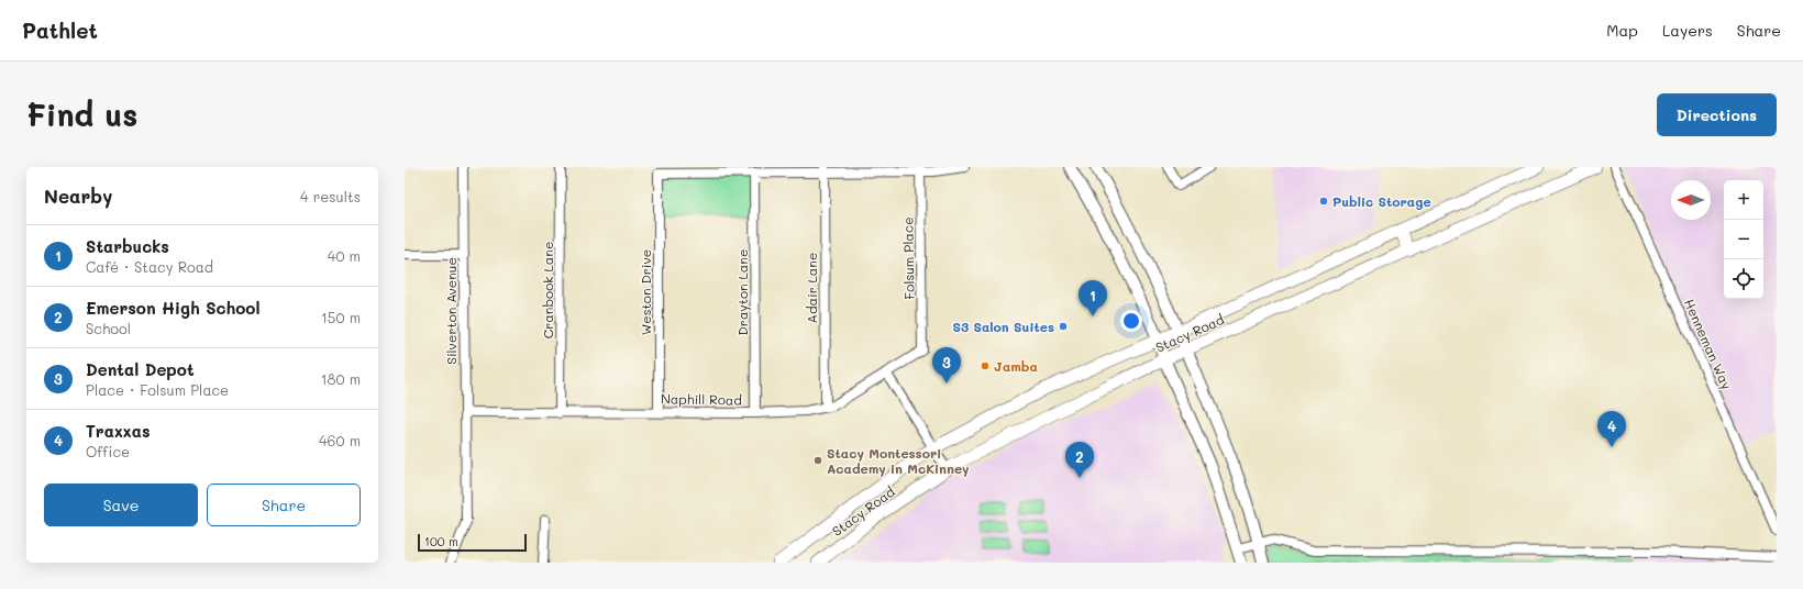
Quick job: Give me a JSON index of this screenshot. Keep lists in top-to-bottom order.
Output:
{
  "streets": {
    "main road": ["Stacy Road"],
    "street": [
      "Folsum Place",
      "Adair Lane",
      "Cranbook Lane",
      "Weston Drive",
      "Drayton Lane",
      "Silverton Avenue",
      "Henneman Way",
      "Naphill Road"
    ]
  },
  "crossings": [
    ["Folsum Place", "Naphill Road"],
    ["Adair Lane", "Naphill Road"],
    ["Cranbook Lane", "Naphill Road"],
    ["Weston Drive", "Naphill Road"],
    ["Drayton Lane", "Naphill Road"],
    ["Silverton Avenue", "Naphill Road"]
  ],
  "places": [
    "Public Storage",
    "S3 Salon Suites",
    "Jamba",
    "Stacy Montessori Academy in McKinney"
  ],
  "scale_bar": "100 m",
  "north": "left",
  "page": {
    "header": "Pathlet",
    "nav": ["Map", "Layers", "Share"],
    "buttons": [
      "Directions",
      ["Save", "Share"]
    ],
    "title": "Find us",
    "heading": ["Nearby", "4 results"],
    "map_buttons": ["+", "−"],
    "list": [
      {
        "mark": "1",
        "name": "Starbucks",
        "note": "Café · Stacy Road",
        "value": "40 m"
      },
      {
        "mark": "2",
        "name": "Emerson High School",
        "note": "School",
        "value": "150 m"
      },
      {
        "mark": "3",
        "name": "Dental Depot",
        "note": "Place · Folsum Place",
        "value": "180 m"
      },
      {
        "mark": "4",
        "name": "Traxxas",
        "note": "Office",
        "value": "460 m"
      }
    ],
    "pins": [
      "1",
      "3",
      "4",
      "2"
    ],
    "scale": "100 m"
  }
}
